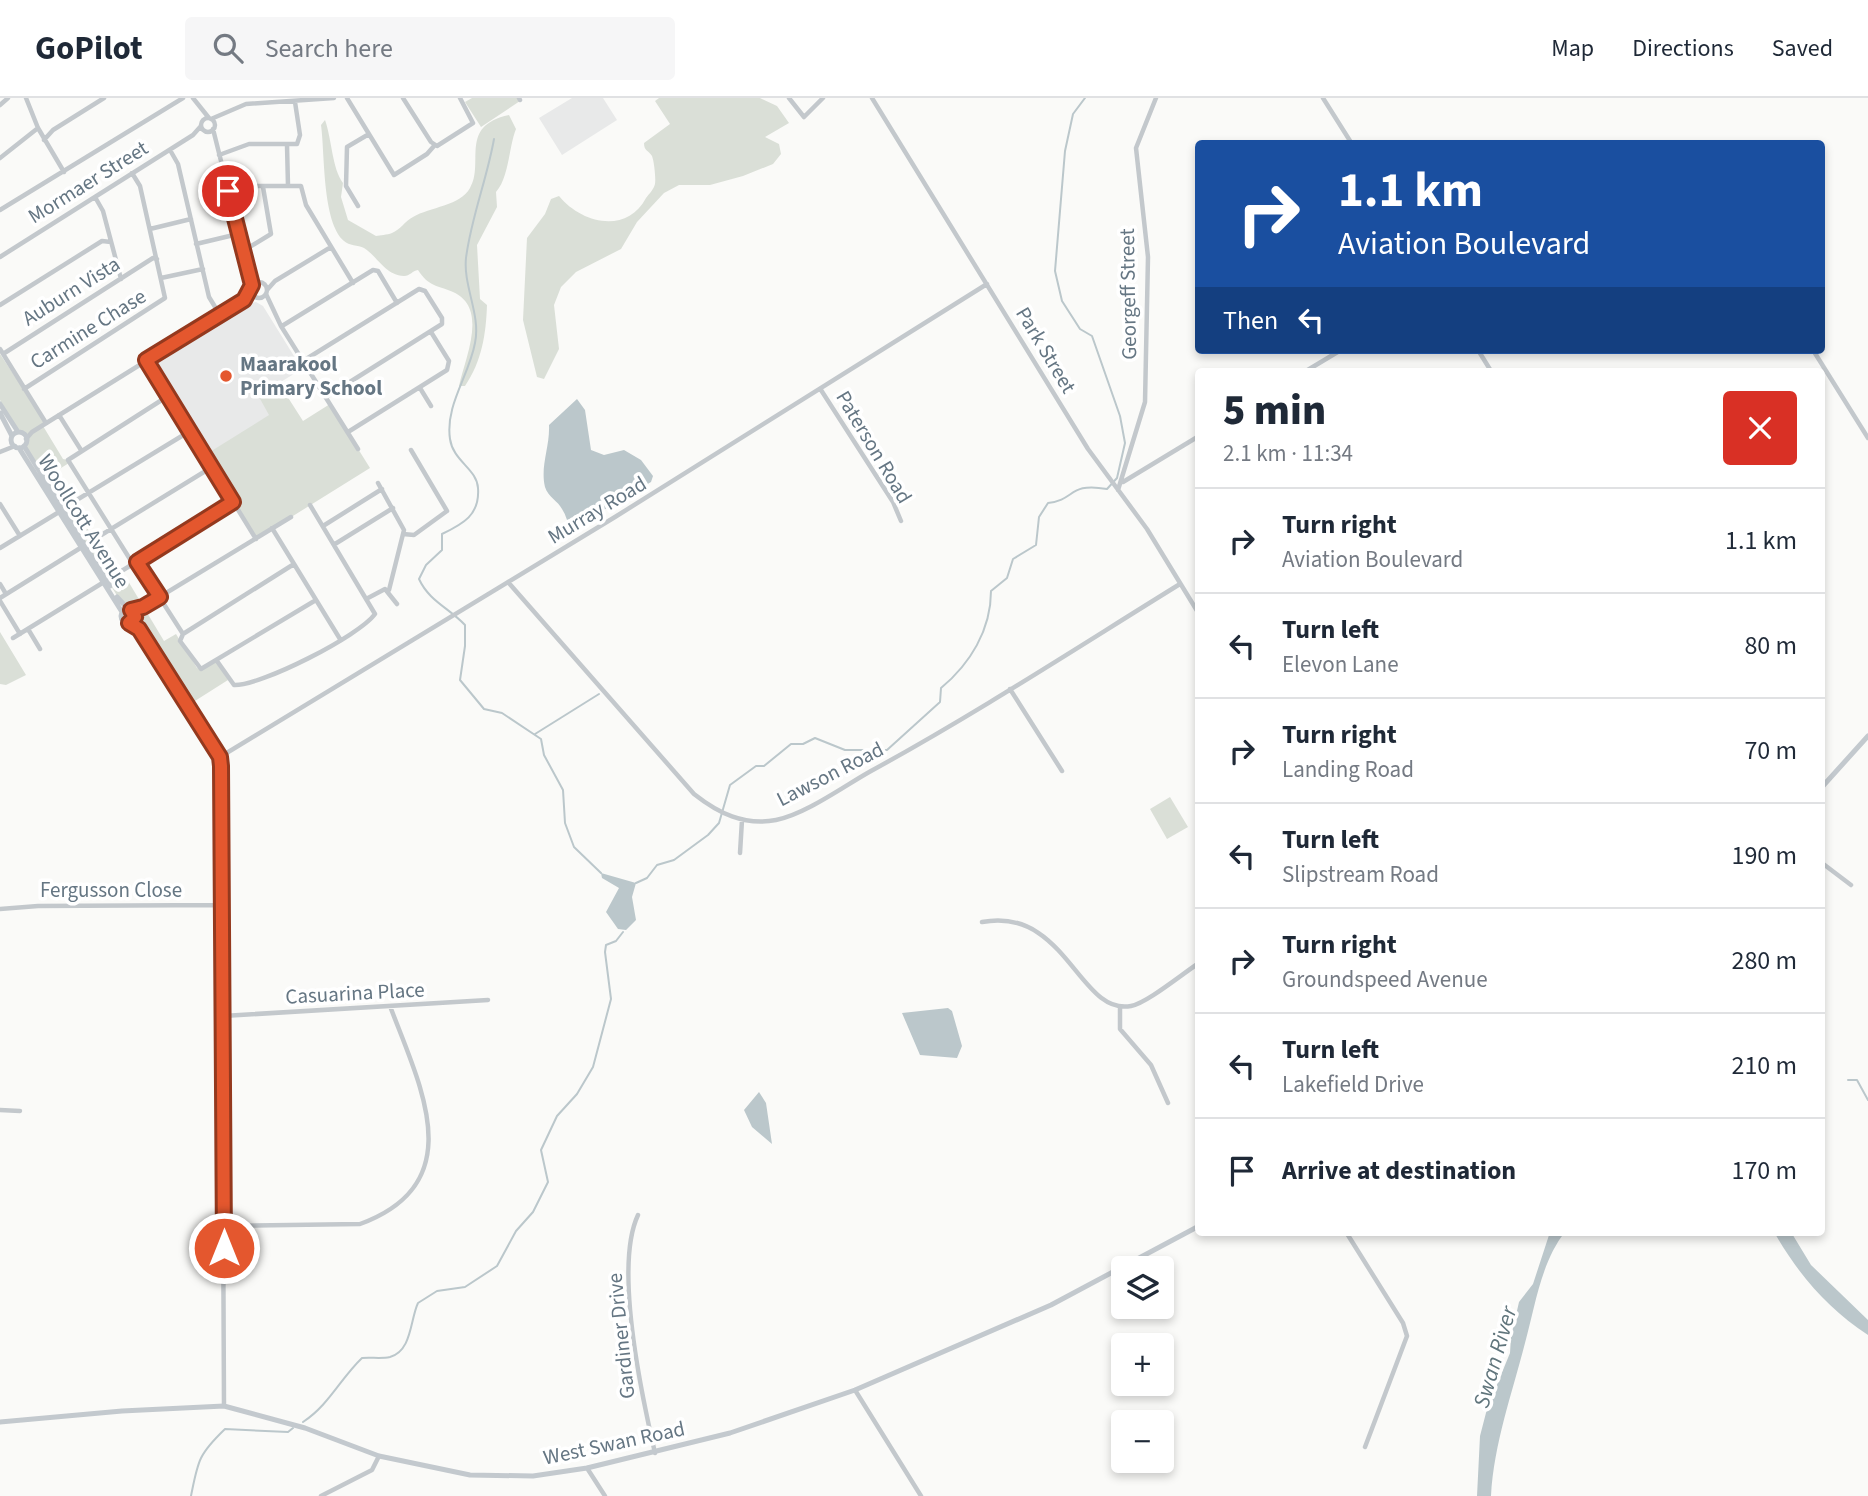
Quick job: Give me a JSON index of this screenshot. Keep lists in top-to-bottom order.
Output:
{
  "streets": {
    "main road": ["Woollcott Avenue", "West Swan Road"],
    "street": [
      "Mormaer Street",
      "Auburn Vista",
      "Georgeff Street",
      "Carmine Chase",
      "Park Street",
      "Paterson Road",
      "Murray Road",
      "Lawson Road",
      "Fergusson Close",
      "Casuarina Place",
      "Gardiner Drive"
    ]
  },
  "crossings": [
    ["Mormaer Street", "Carmine Chase"],
    ["Auburn Vista", "Carmine Chase"],
    ["Georgeff Street", "Park Street"],
    ["Park Street", "Murray Road"],
    ["Park Street", "Lawson Road"],
    ["Paterson Road", "Murray Road"],
    ["Murray Road", "Woollcott Avenue"],
    ["Murray Road", "Lawson Road"],
    ["Gardiner Drive", "West Swan Road"]
  ],
  "water": ["Swan River"],
  "places": ["Maarakool Primary School"],
  "page": {
    "header": "GoPilot",
    "search": "Search here",
    "nav": ["Map", "Directions", "Saved"],
    "turn": ["1.1 km", "Aviation Boulevard"],
    "then": "Then",
    "heading": ["5 min", "2.1 km · 11:34"],
    "list": [
      {
        "name": "Turn right",
        "note": "Aviation Boulevard",
        "value": "1.1 km"
      },
      {
        "name": "Turn left",
        "note": "Elevon Lane",
        "value": "80 m"
      },
      {
        "name": "Turn right",
        "note": "Landing Road",
        "value": "70 m"
      },
      {
        "name": "Turn left",
        "note": "Slipstream Road",
        "value": "190 m"
      },
      {
        "name": "Turn right",
        "note": "Groundspeed Avenue",
        "value": "280 m"
      },
      {
        "name": "Turn left",
        "note": "Lakefield Drive",
        "value": "210 m"
      },
      {
        "name": "Arrive at destination",
        "value": "170 m"
      }
    ],
    "map_buttons": ["+", "−"]
  }
}
